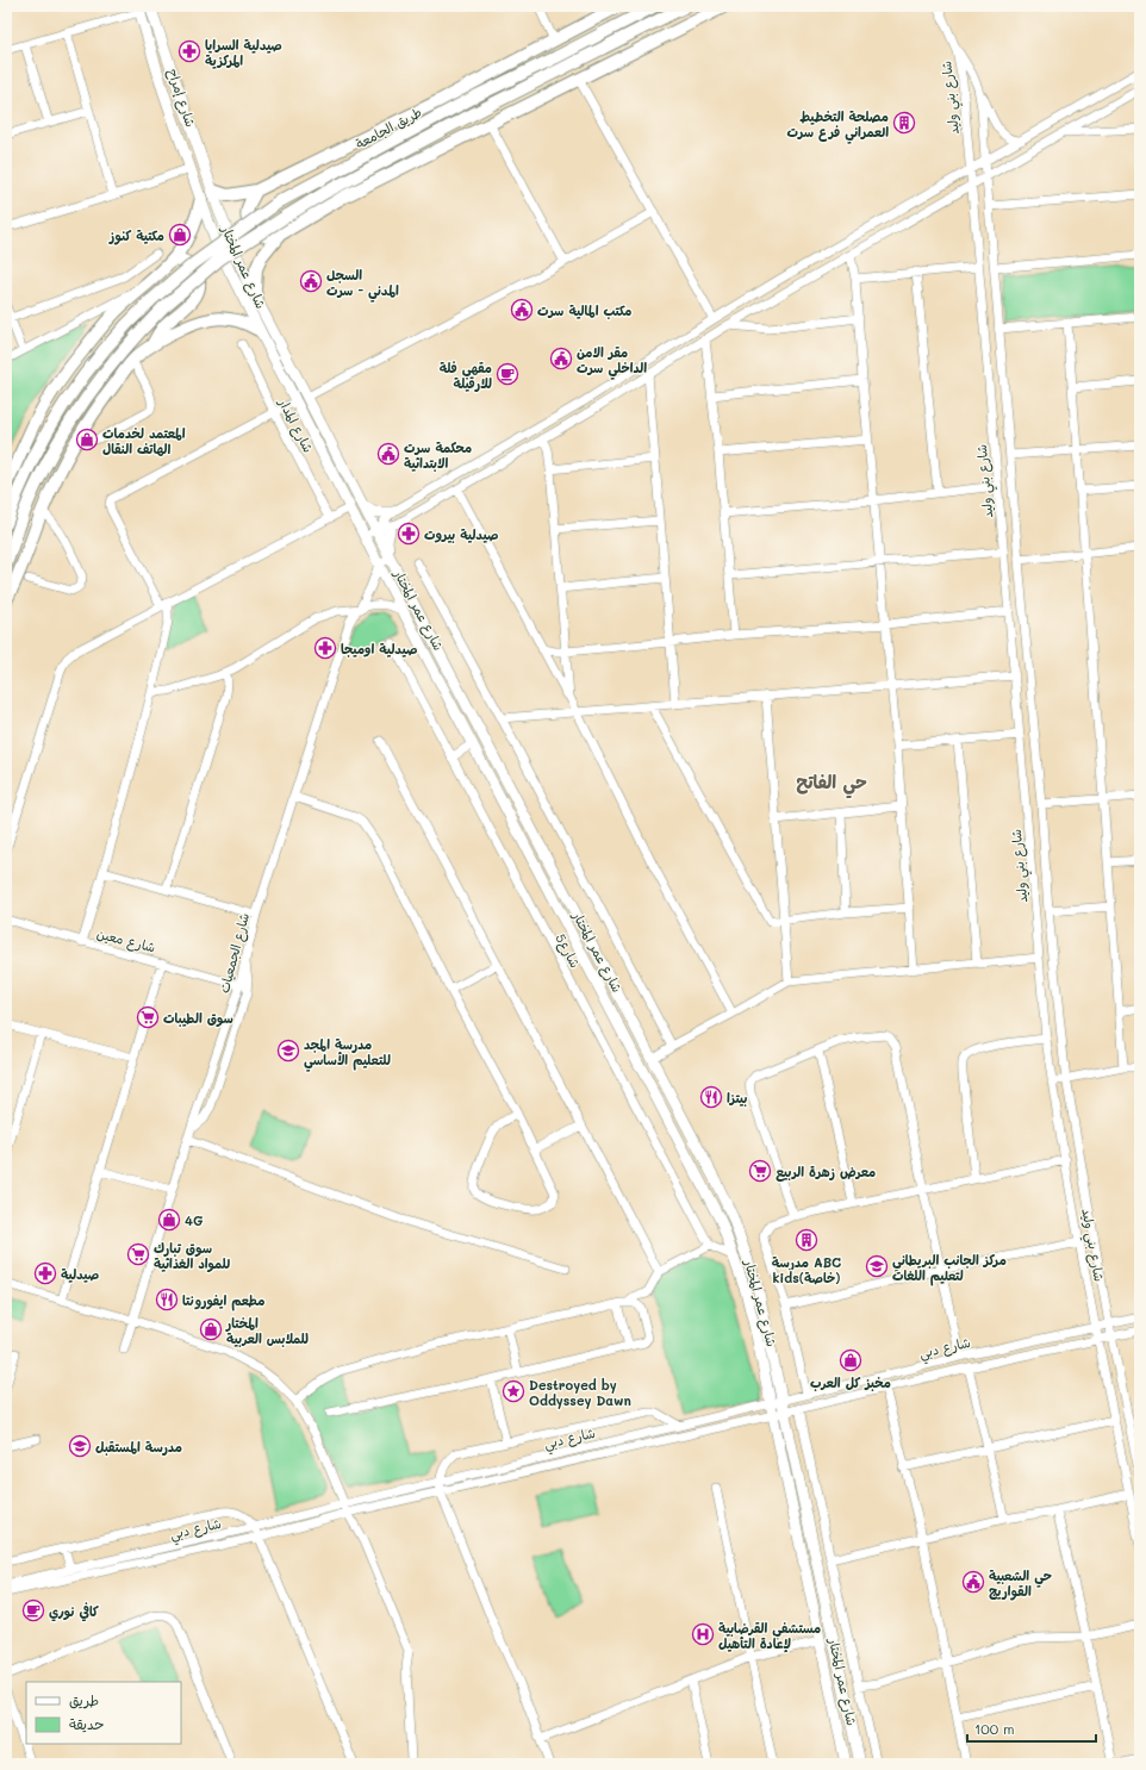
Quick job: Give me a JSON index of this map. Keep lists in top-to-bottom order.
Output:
{
  "streets": {
    "highway": ["طريق الجامعة"],
    "main road": ["شارع إمراح", "شارع عمر المختار"],
    "street": [
      "شارع بني وليد",
      "شارع المدار",
      "شارع معين",
      "شارع5",
      "شارع الجمعيات",
      "شارع دبي"
    ]
  },
  "crossings": [
    ["شارع إمراح", "شارع عمر المختار"],
    ["شارع بني وليد", "شارع دبي"],
    ["شارع عمر المختار", "شارع الجمعيات"],
    ["شارع عمر المختار", "شارع دبي"],
    ["شارع معين", "شارع الجمعيات"]
  ],
  "districts": ["حي الفاتح"],
  "places": {
    "pharmacy": [
      "صيدلية السرايا المركزية",
      "صيدلية بيروت",
      "صيدلية اوميجا",
      "صيدلية"
    ],
    "building": ["مصلحة التخطيط العمراني فرع سرت", "مدرسة ABC kids(خاصة)"],
    "shop": [
      "مكتية كنوز",
      "المعتمد لخدمات الهاتف النقال",
      "4G",
      "المختار للملابس العربية",
      "مخبز كل العرب"
    ],
    "public building": [
      "السجل المدني - سرت",
      "مكتب المالية سرت",
      "مقر الامن الداخلي سرت",
      "محكمة سرت الابتدائية",
      "حي الشعبية القواريج"
    ],
    "cafe": ["مقهي فلة للارقيلة", "كافي نوري"],
    "supermarket": ["سوق الطيبات", "معرض زهرة الربيع", "سوق تبارك للمواد الغذائية"],
    "school or university": ["مدرسة المجد للتعليم الأساسي", "مركز الجانب البريطاني لتعليم اللغات", "مدرسة المستقبل"],
    "restaurant": ["بيتزا", "مطعم ايفورونتا"],
    "place": ["Destroyed by Oddyssey Dawn"],
    "hospital": ["مستشفي القرضابية لإعادة التأهيل"]
  },
  "legend": ["طريق", "حديقة"],
  "scale_bar": "100 m"
}
